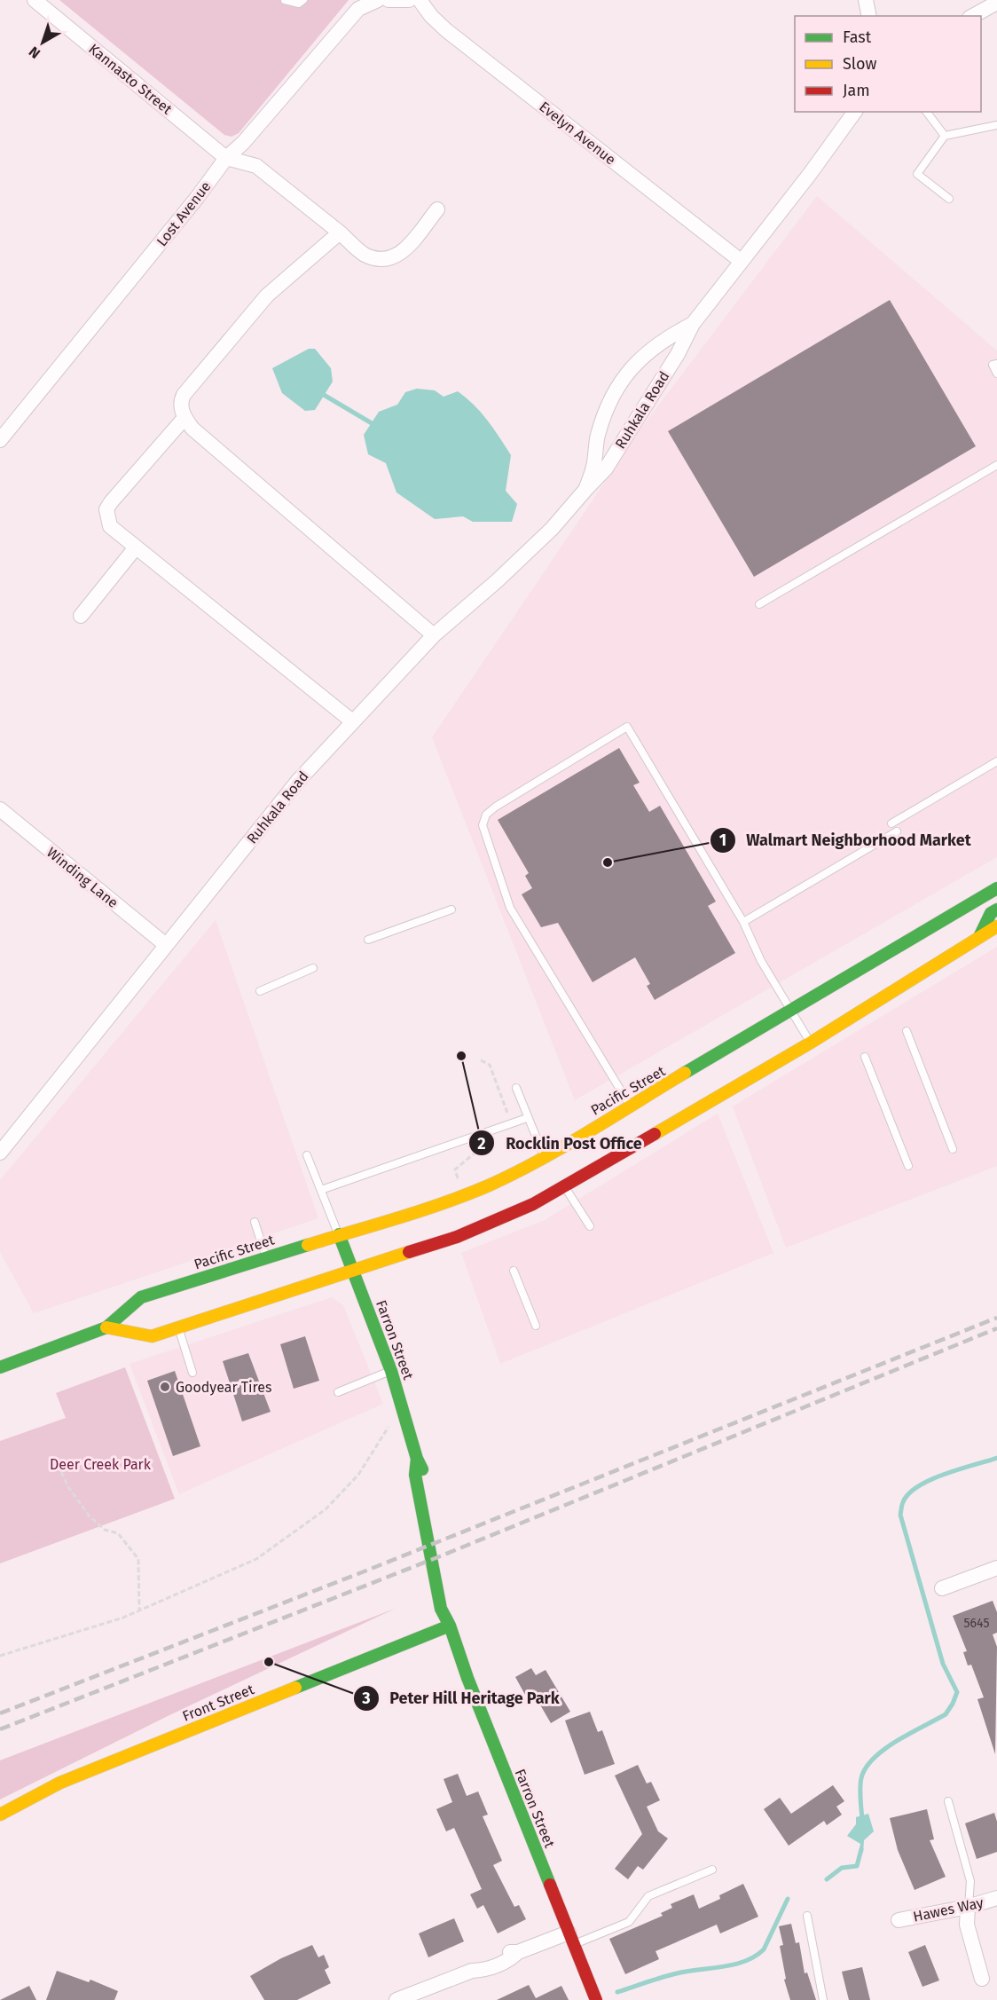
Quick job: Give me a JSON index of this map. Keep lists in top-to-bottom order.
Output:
{
  "streets": {
    "main road": ["Pacific Street", "Farron Street", "Front Street"],
    "street": [
      "Kannasto Street",
      "Evelyn Avenue",
      "Lost Avenue",
      "Ruhkala Road",
      "Winding Lane",
      "Hawes Way"
    ]
  },
  "crossings": [
    ["Kannasto Street", "Lost Avenue"],
    ["Evelyn Avenue", "Ruhkala Road"],
    ["Ruhkala Road", "Winding Lane"],
    ["Pacific Street", "Farron Street"],
    ["Farron Street", "Front Street"]
  ],
  "parks": ["Deer Creek Park"],
  "places": [
    "Walmart Neighborhood Market",
    "Rocklin Post Office",
    "Goodyear Tires",
    "Peter Hill Heritage Park"
  ],
  "house_numbers": ["5645"],
  "legend": ["Fast", "Slow", "Jam"],
  "north": "bottom left"
}
